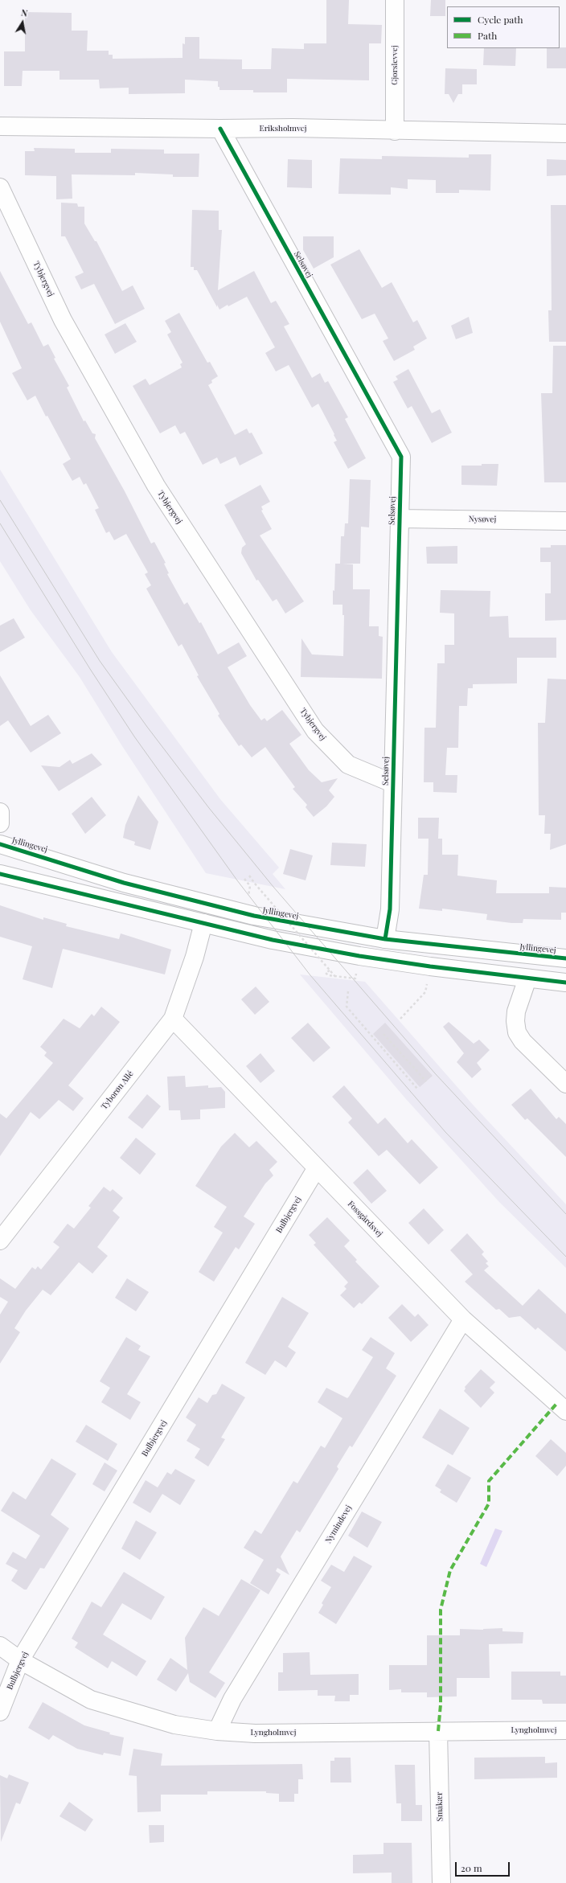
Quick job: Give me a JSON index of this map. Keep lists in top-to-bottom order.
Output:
{
  "streets": {
    "street": [
      "Gjorslevvej",
      "Eriksholmvej",
      "Selsøvej",
      "Tybjergvej",
      "Nysøvej",
      "Jyllingevej",
      "Tyborøn Allé",
      "Bulbjergvej",
      "Fossgårdsvej",
      "Nymindevej",
      "Lyngholmvej",
      "Småkær"
    ]
  },
  "crossings": [
    ["Gjorslevvej", "Eriksholmvej"],
    ["Eriksholmvej", "Selsøvej"],
    ["Selsøvej", "Tybjergvej"],
    ["Selsøvej", "Nysøvej"],
    ["Selsøvej", "Jyllingevej"],
    ["Tyborøn Allé", "Fossgårdsvej"],
    ["Bulbjergvej", "Fossgårdsvej"],
    ["Bulbjergvej", "Lyngholmvej"],
    ["Fossgårdsvej", "Nymindevej"],
    ["Nymindevej", "Lyngholmvej"],
    ["Lyngholmvej", "Småkær"]
  ],
  "legend": ["Cycle path", "Path"],
  "scale_bar": "20 m",
  "north": "top"
}
